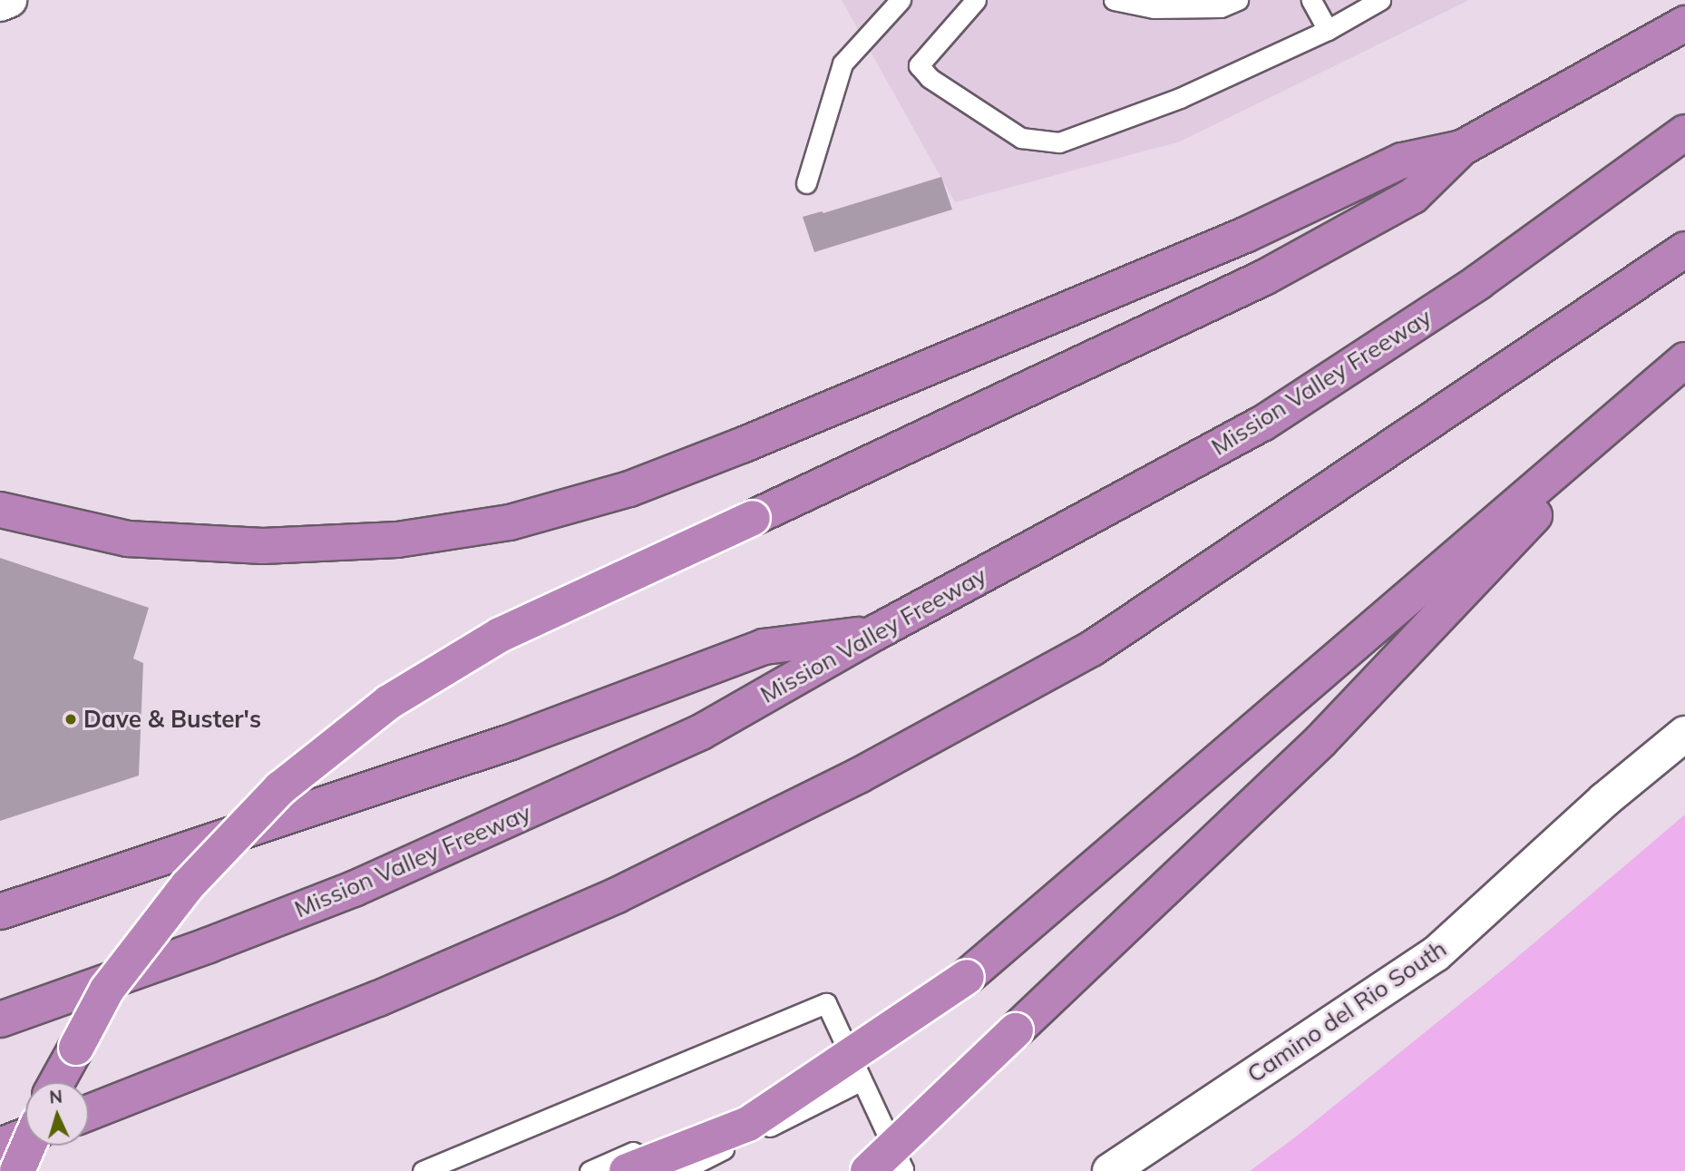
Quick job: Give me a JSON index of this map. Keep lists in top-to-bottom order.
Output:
{
  "streets": {
    "highway": ["Mission Valley Freeway"],
    "street": ["Camino del Rio South"]
  },
  "places": ["Dave & Buster's"],
  "north": "top"
}
